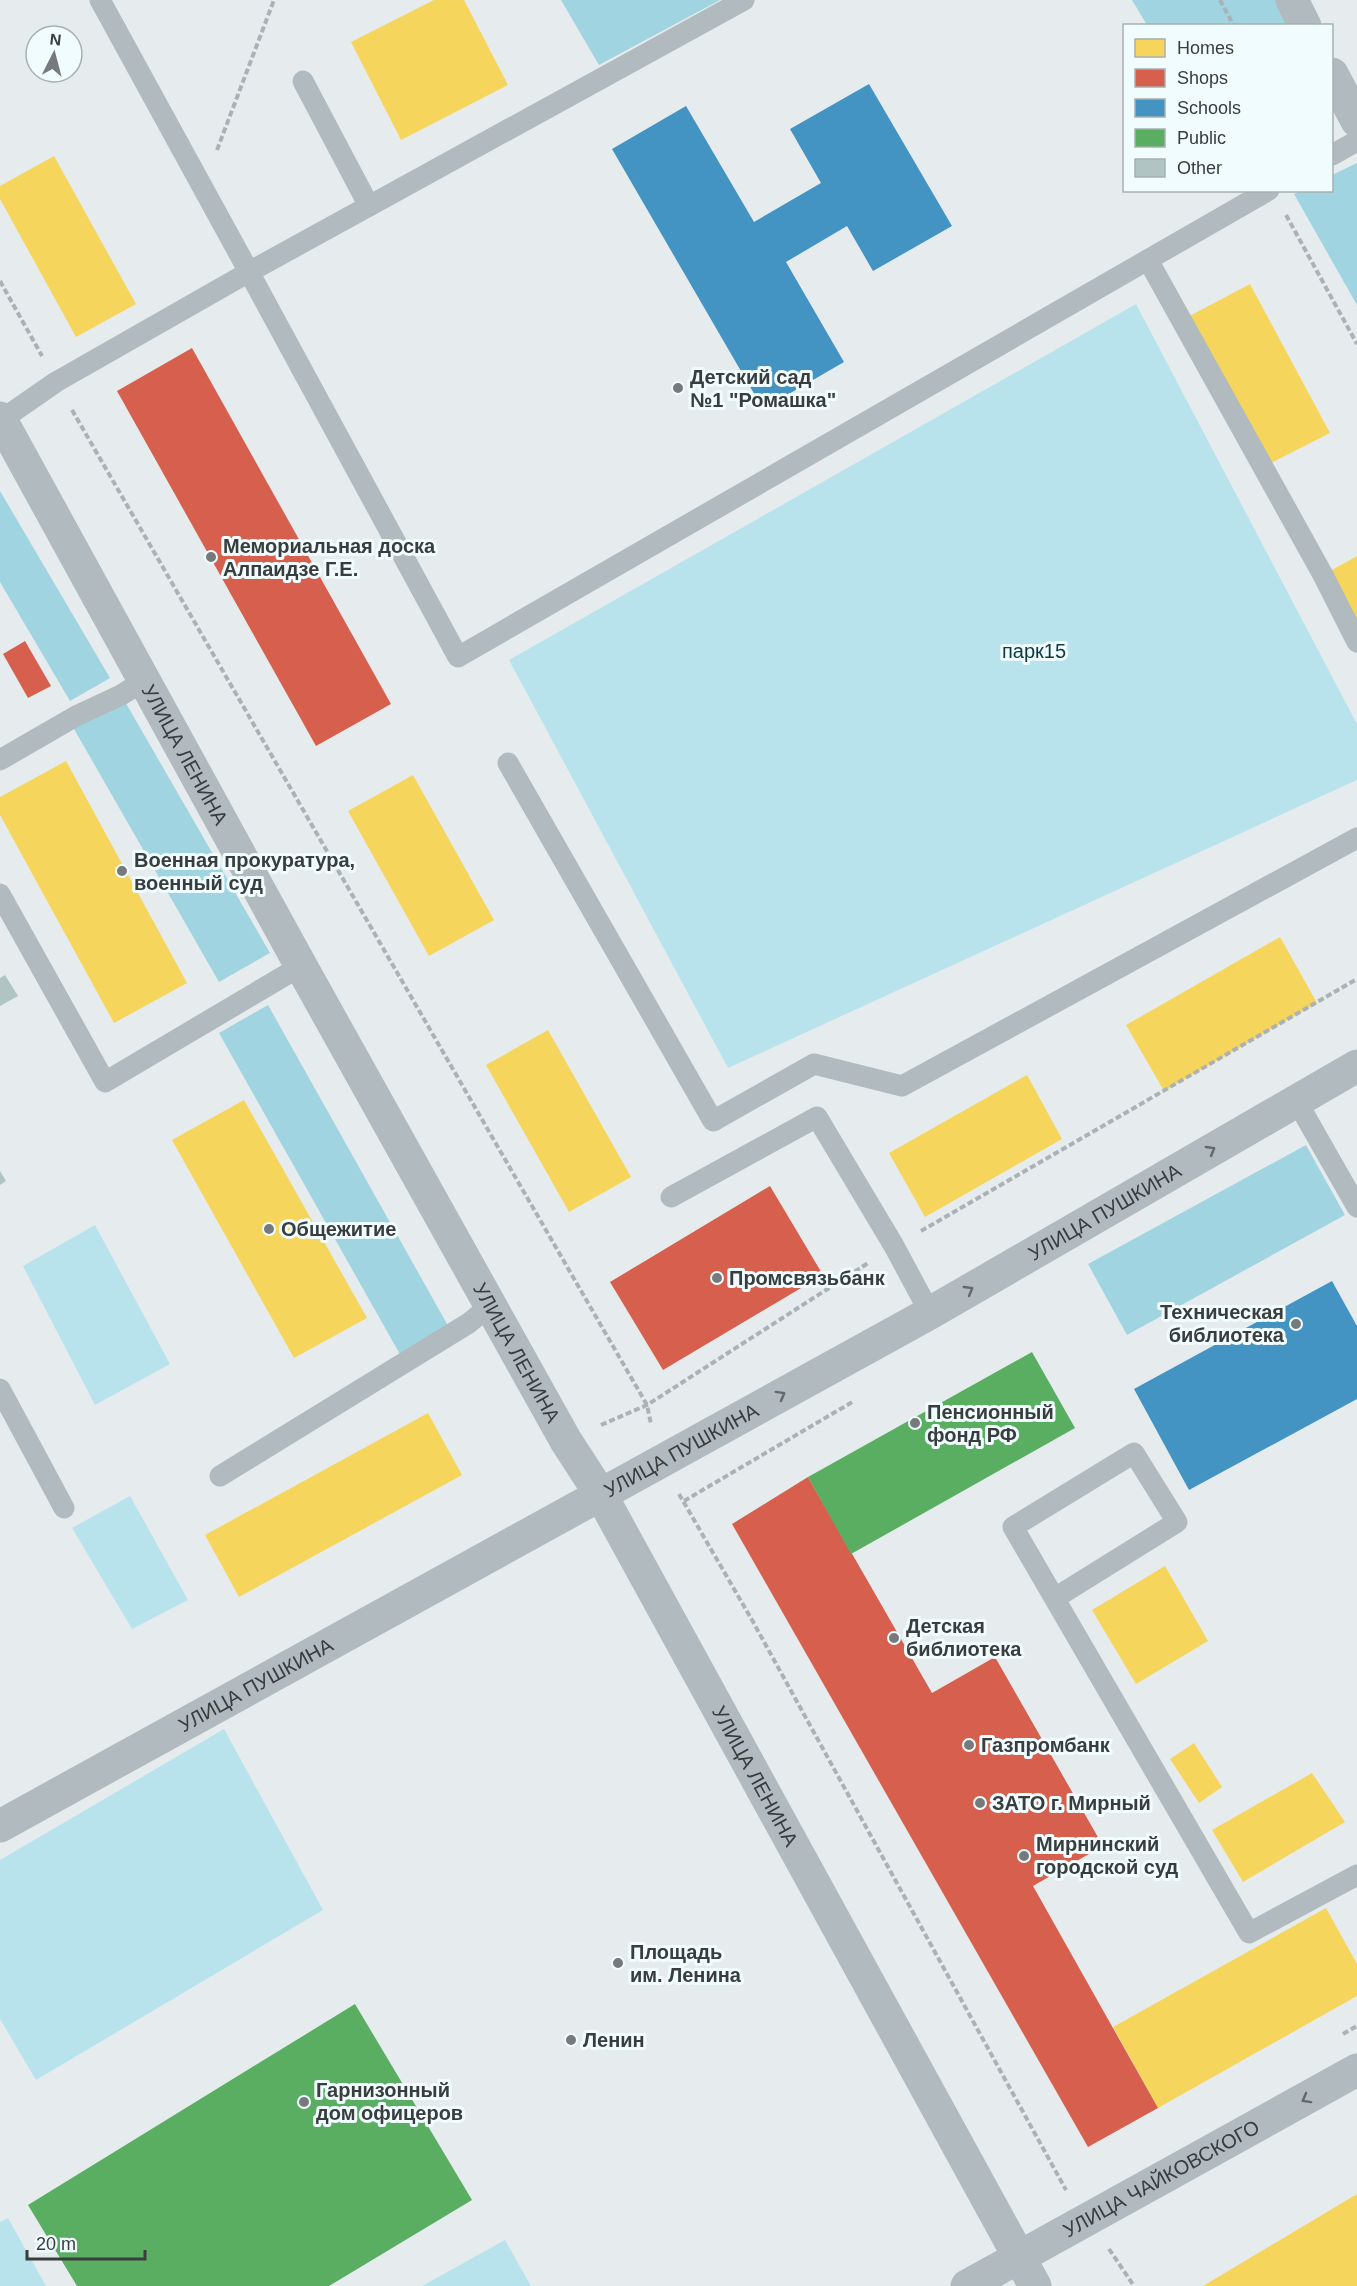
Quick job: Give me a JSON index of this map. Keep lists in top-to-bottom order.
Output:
{
  "streets": {
    "street": ["УЛИЦА ЛЕНИНА", "УЛИЦА ПУШКИНА", "УЛИЦА ЧАЙКОВСКОГО"]
  },
  "crossings": [
    ["УЛИЦА ЛЕНИНА", "УЛИЦА ПУШКИНА"],
    ["УЛИЦА ЛЕНИНА", "УЛИЦА ЧАЙКОВСКОГО"]
  ],
  "one_way": ["УЛИЦА ПУШКИНА", "УЛИЦА ЧАЙКОВСКОГО"],
  "parks": ["парк15"],
  "places": [
    "Детский сад №1 \"Ромашка\"",
    "Мемориальная доска Алпаидзе Г.Е.",
    "Военная прокуратура, военный суд",
    "Общежитие",
    "Промсвязьбанк",
    "Техническая библиотека",
    "Пенсионный фонд РФ",
    "Детская библиотека",
    "Газпромбанк",
    "ЗАТО г. Мирный",
    "Мирнинский городской суд",
    "Площадь им. Ленина",
    "Ленин",
    "Гарнизонный дом офицеров"
  ],
  "legend": [
    "Homes",
    "Shops",
    "Schools",
    "Public",
    "Other"
  ],
  "scale_bar": "20 m",
  "north": "top"
}
